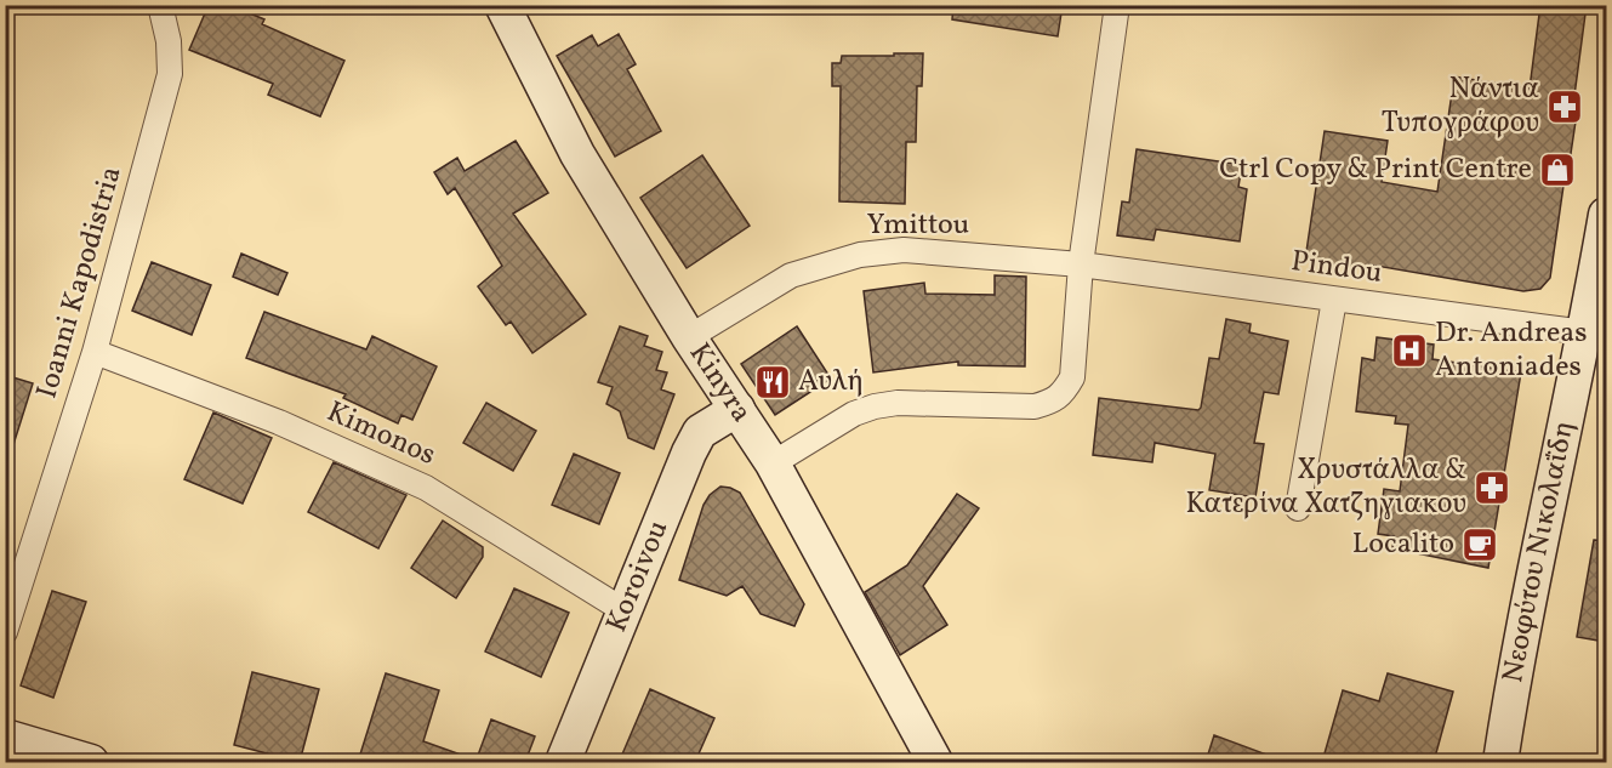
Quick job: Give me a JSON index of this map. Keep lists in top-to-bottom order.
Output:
{
  "streets": {
    "street": [
      "Ymittou",
      "Pindou",
      "Ioanni Kapodistria",
      "Kinyra",
      "Kimonos",
      "Νεοφύτου Νικολαΐδη",
      "Koroivou"
    ]
  },
  "crossings": [
    ["Ymittou", "Pindou"],
    ["Ymittou", "Kinyra"],
    ["Pindou", "Νεοφύτου Νικολαΐδη"],
    ["Ioanni Kapodistria", "Kimonos"],
    ["Kinyra", "Koroivou"],
    ["Kimonos", "Koroivou"]
  ],
  "places": {
    "pharmacy": ["Νάντια Τυπογράφου", "Χρυστάλλα & Κατερίνα Χατζηγιακου"],
    "shop": ["Ctrl Copy & Print Centre"],
    "hospital": ["Dr. Andreas Antoniades"],
    "restaurant": ["Αυλή"],
    "cafe": ["Localito"]
  }
}
